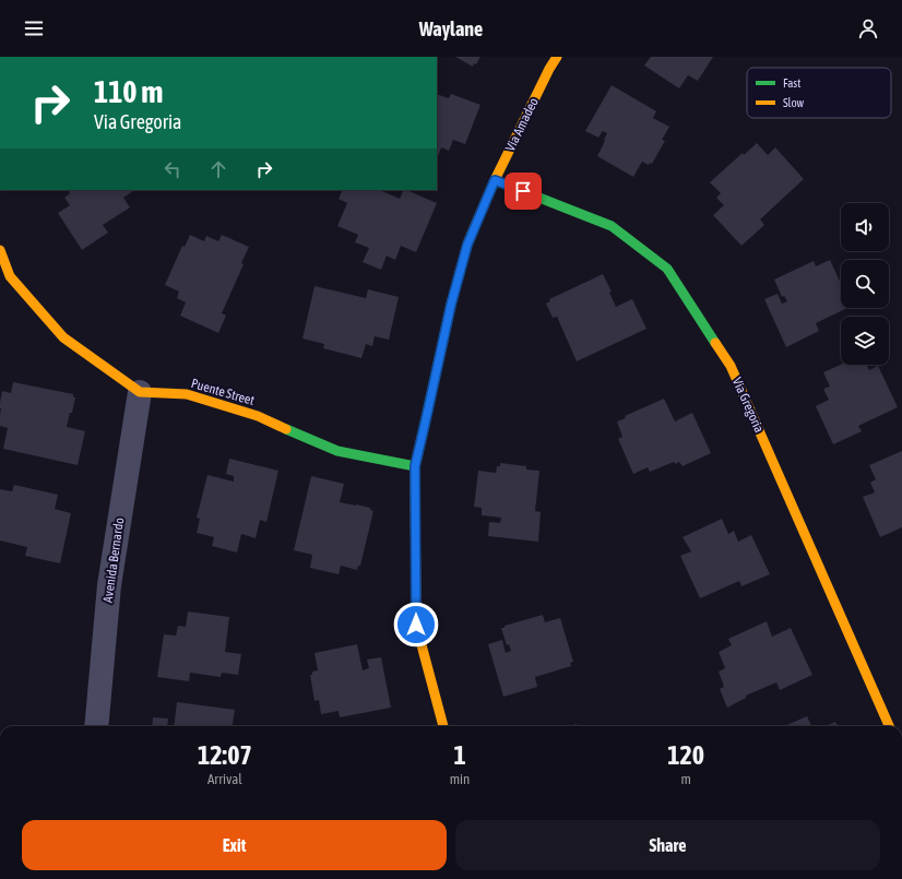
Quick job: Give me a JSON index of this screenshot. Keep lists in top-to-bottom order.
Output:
{
  "streets": {
    "street": [
      "Via Amadeo",
      "Puente Street",
      "Via Gregoria",
      "Avenida Bernardo"
    ]
  },
  "crossings": [
    ["Via Amadeo", "Puente Street"],
    ["Via Amadeo", "Via Gregoria"],
    ["Puente Street", "Avenida Bernardo"]
  ],
  "legend": ["Fast", "Slow"],
  "page": {
    "header": "Waylane",
    "turn": ["110 m", "Via Gregoria"],
    "eta": [
      "12:07",
      "Arrival",
      "1",
      "min",
      "120",
      "m"
    ],
    "buttons": ["Exit", "Share"]
  }
}
